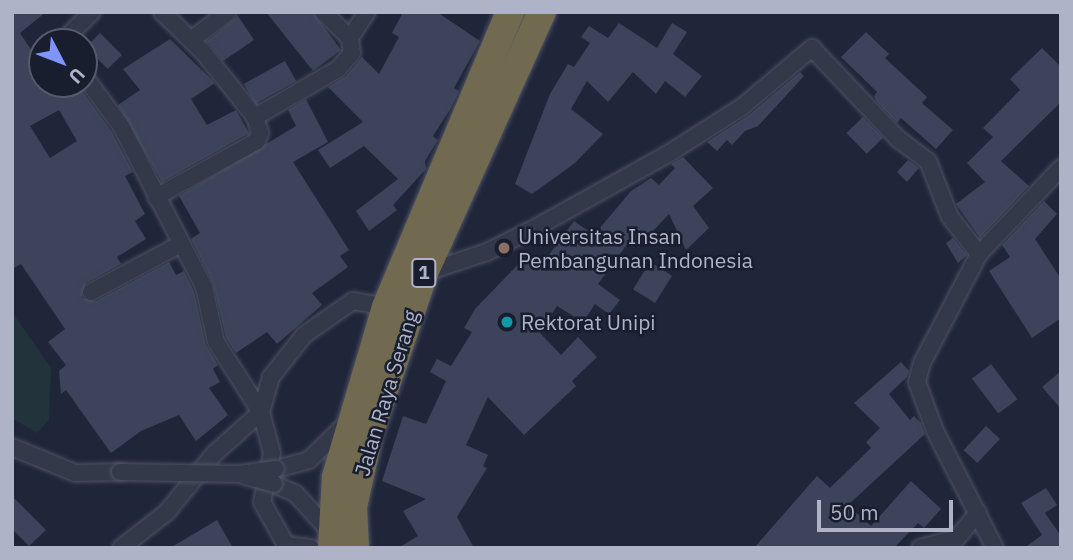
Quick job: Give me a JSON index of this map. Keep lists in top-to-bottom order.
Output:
{
  "streets": {
    "highway": ["1", "Jalan Raya Serang"]
  },
  "places": ["Universitas Insan Pembangunan Indonesia", "Rektorat Unipi"],
  "scale_bar": "50 m",
  "north": "bottom right"
}
